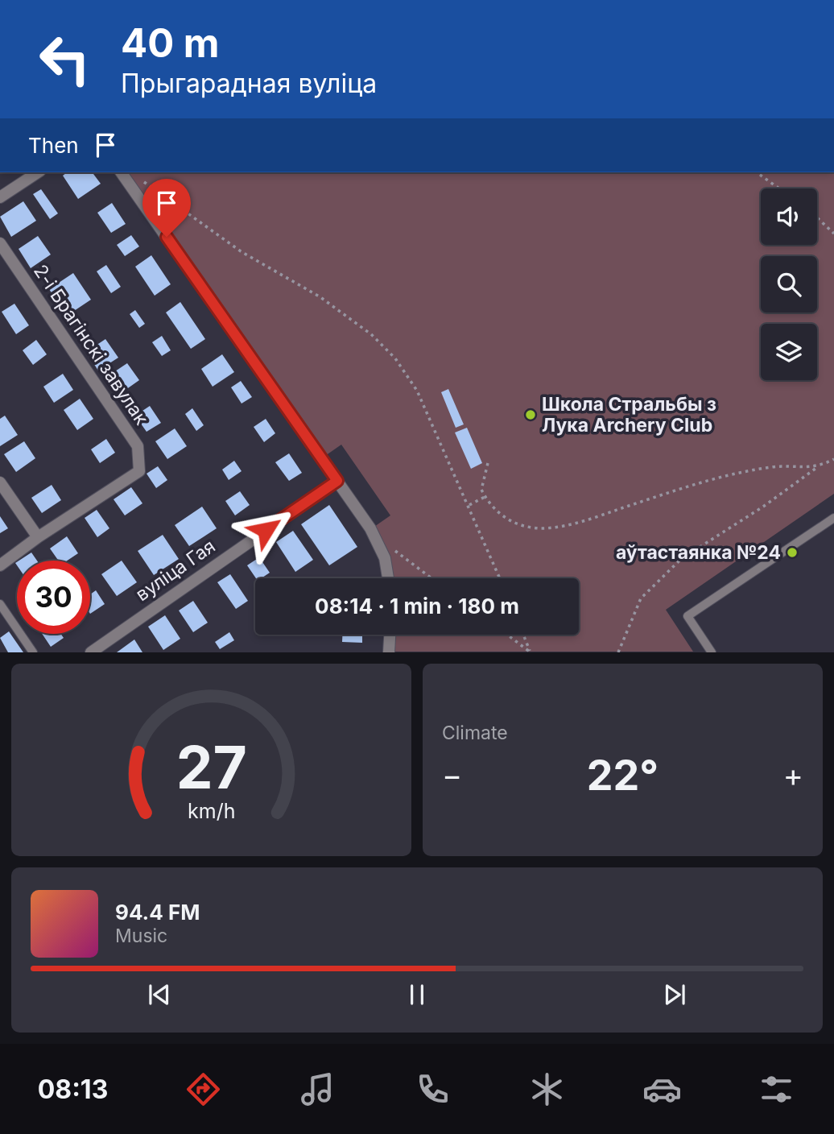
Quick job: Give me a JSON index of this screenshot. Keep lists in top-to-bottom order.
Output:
{
  "streets": {
    "street": ["2-і Брагінскі завулак", "вуліца Гая"]
  },
  "places": ["Школа Стральбы з Лука Archery Club", "аўтастаянка №24"],
  "page": {
    "turn": ["40 m", "Прыгарадная вуліца"],
    "then": "Then",
    "limit": "30",
    "trip": "08:14 · 1 min · 180 m",
    "tile": "Climate",
    "heat": ["−", "22°", "+"],
    "song": ["94.4 FM", "Music"],
    "tabs": "08:13",
    "gauge": ["27", "km/h"]
  }
}
